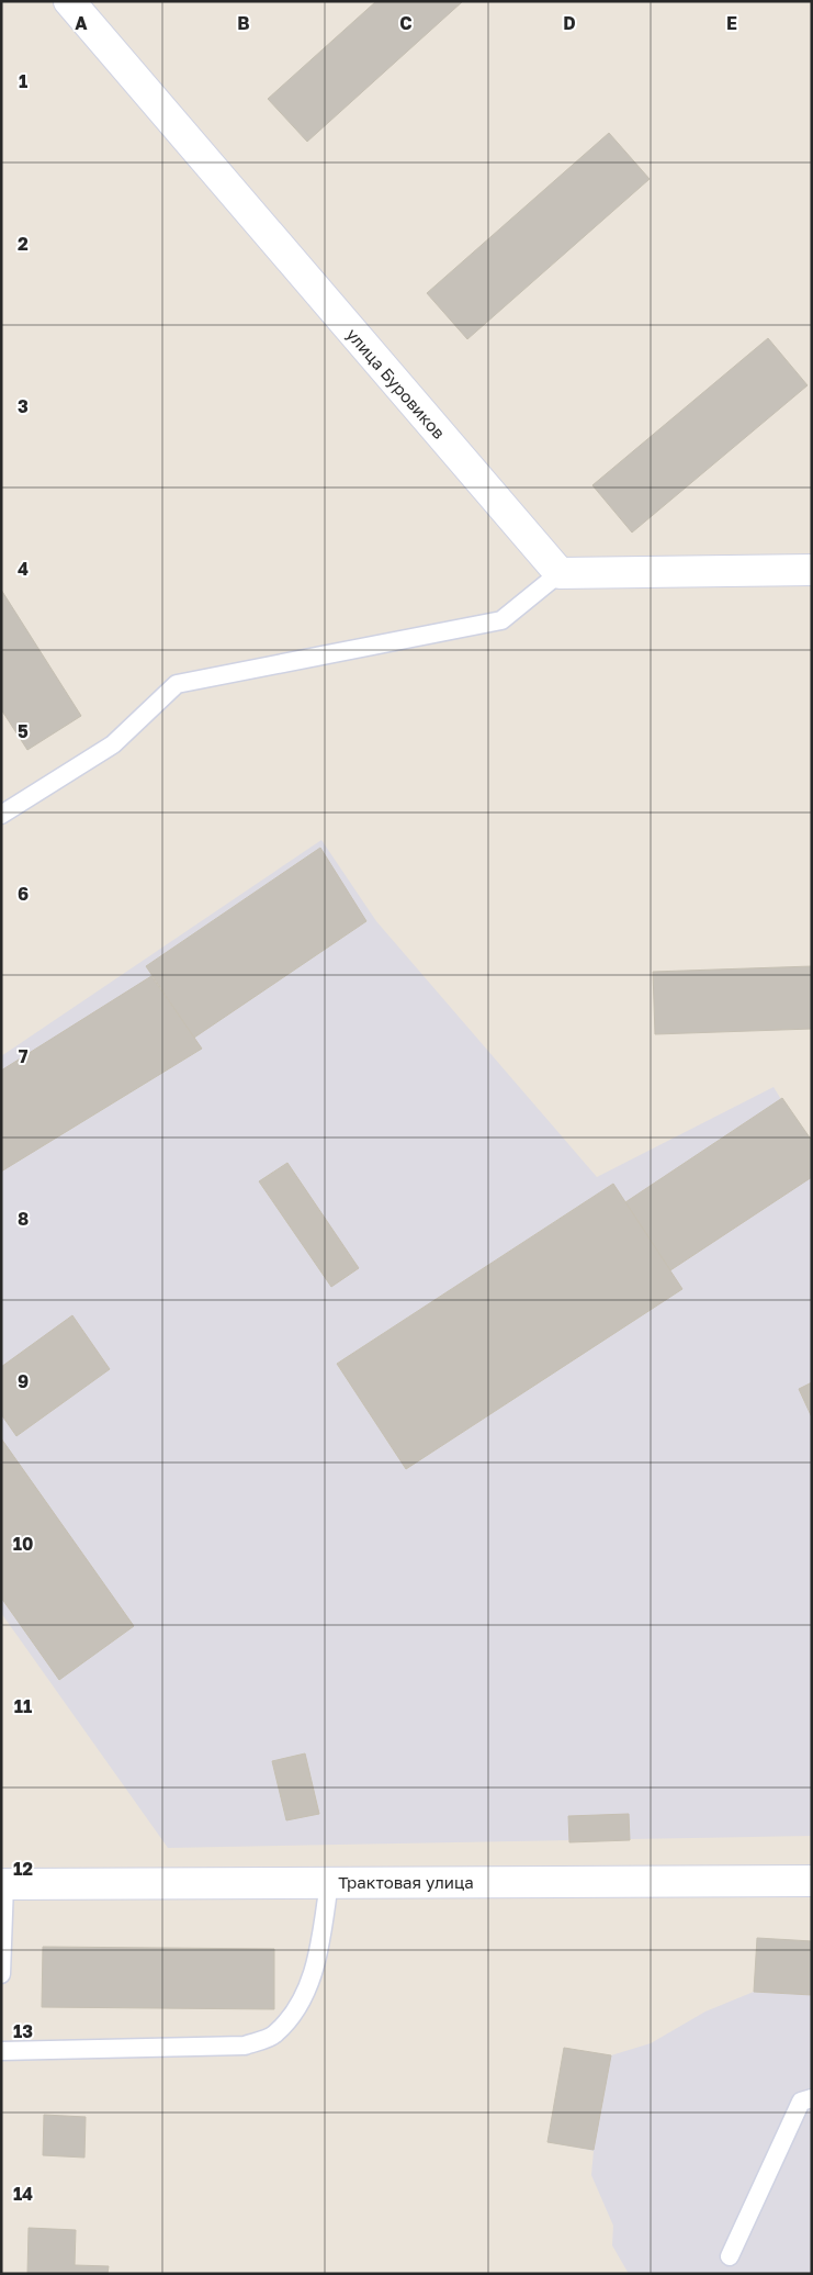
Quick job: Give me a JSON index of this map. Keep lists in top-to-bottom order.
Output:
{
  "streets": {
    "street": ["улица Буровиков", "Трактовая улица"]
  },
  "grid": {
    "columns": [
      "A",
      "B",
      "C",
      "D",
      "E"
    ],
    "rows": [
      "1",
      "2",
      "3",
      "4",
      "5",
      "6",
      "7",
      "8",
      "9",
      "10",
      "11",
      "12",
      "13",
      "14"
    ]
  }
}
